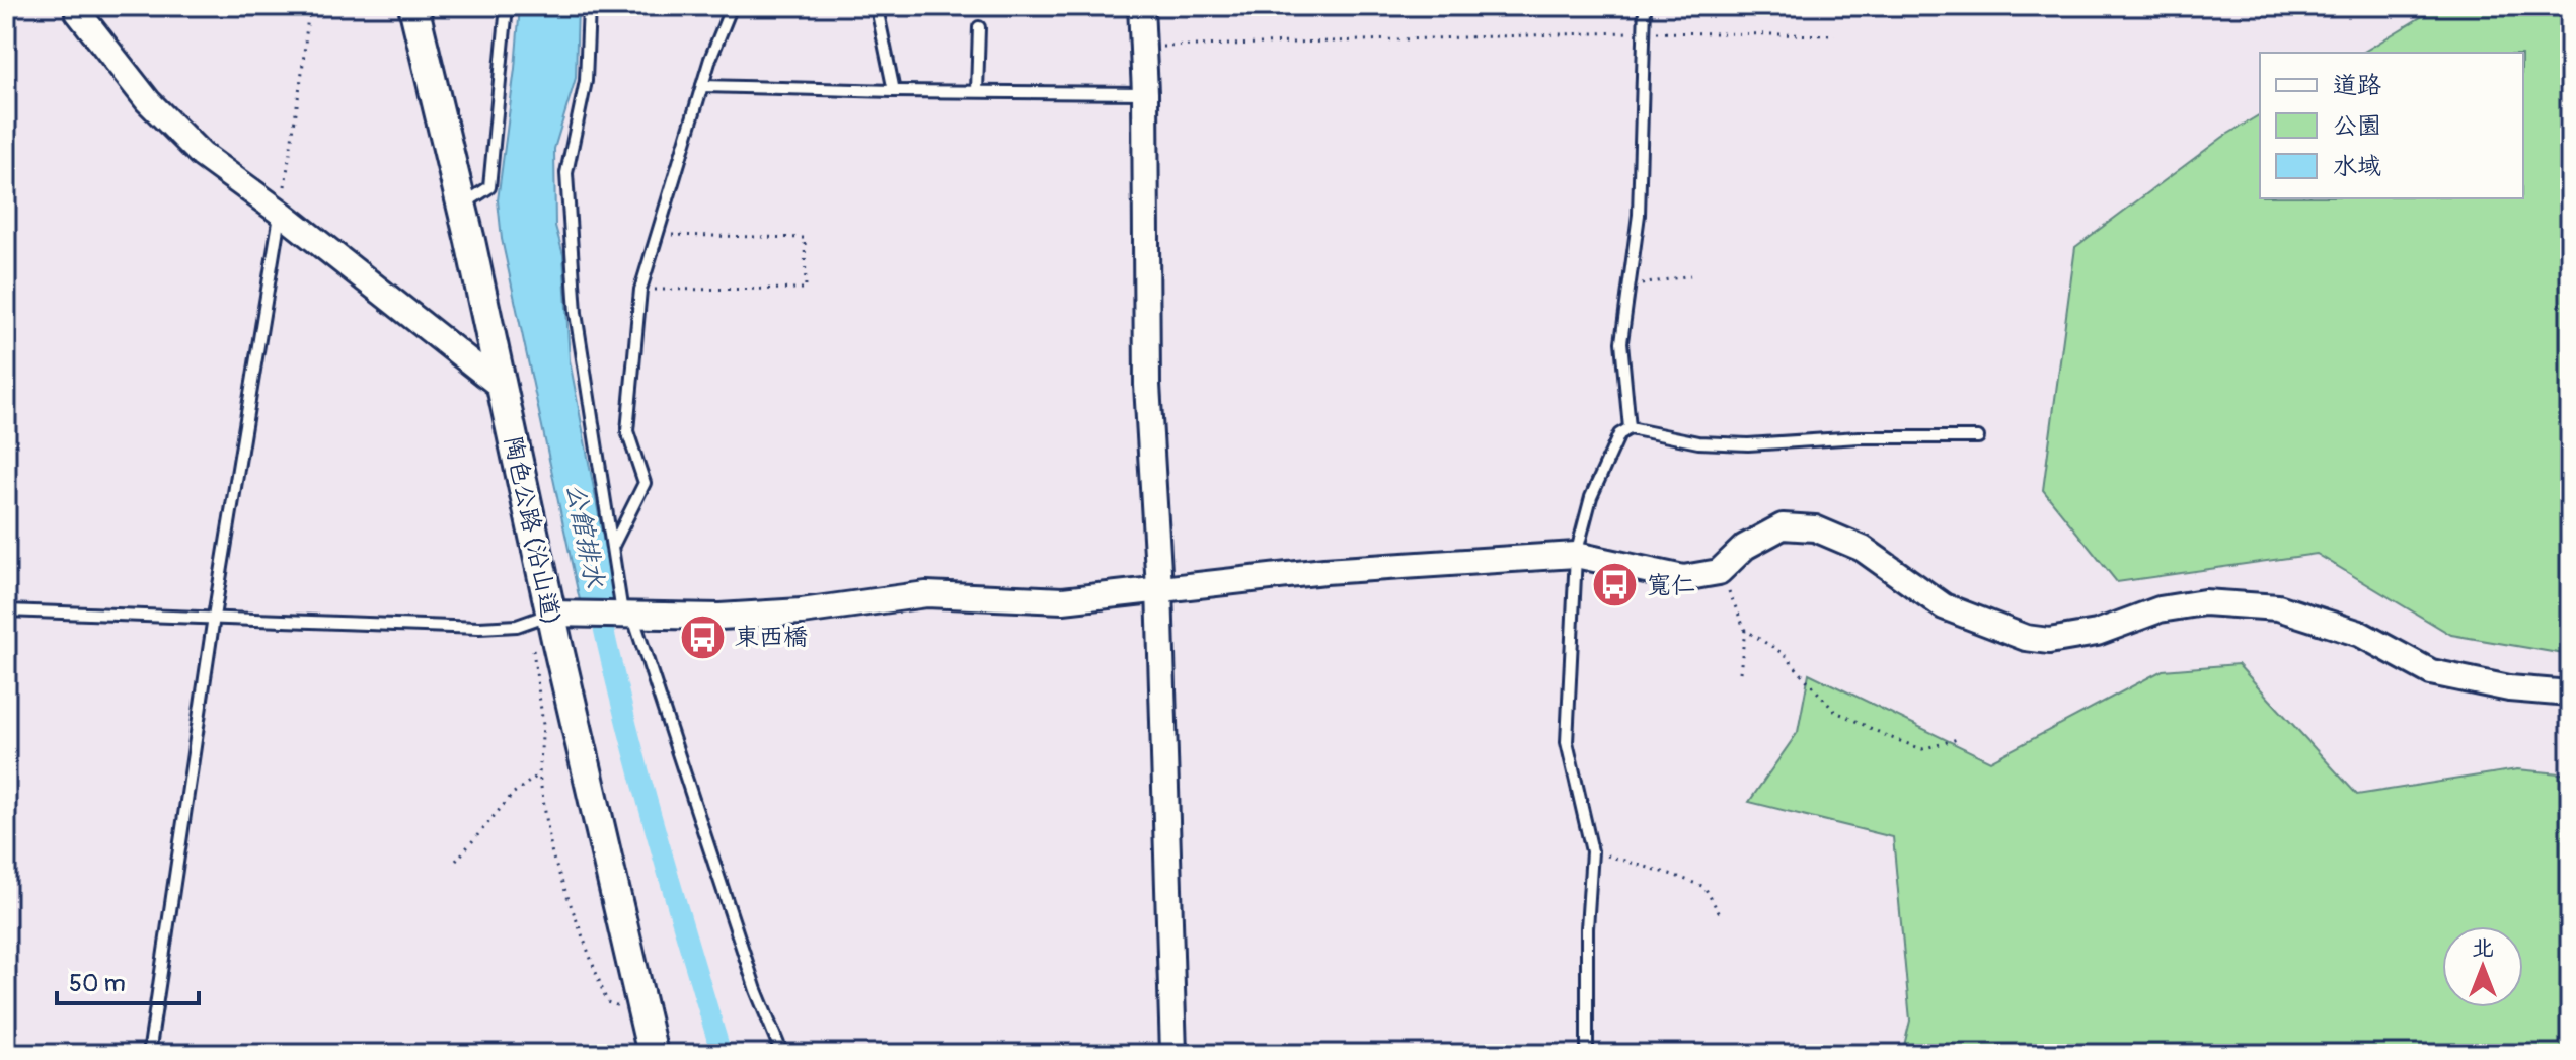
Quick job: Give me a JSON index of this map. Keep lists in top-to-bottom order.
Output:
{
  "streets": {
    "main road": ["陶色公路 (沿山道)"]
  },
  "water": ["公館排水"],
  "places": {
    "bus stop": ["寬仁", "東西橋"]
  },
  "legend": ["道路", "公園", "水域"],
  "scale_bar": "50 m",
  "north": "top"
}
